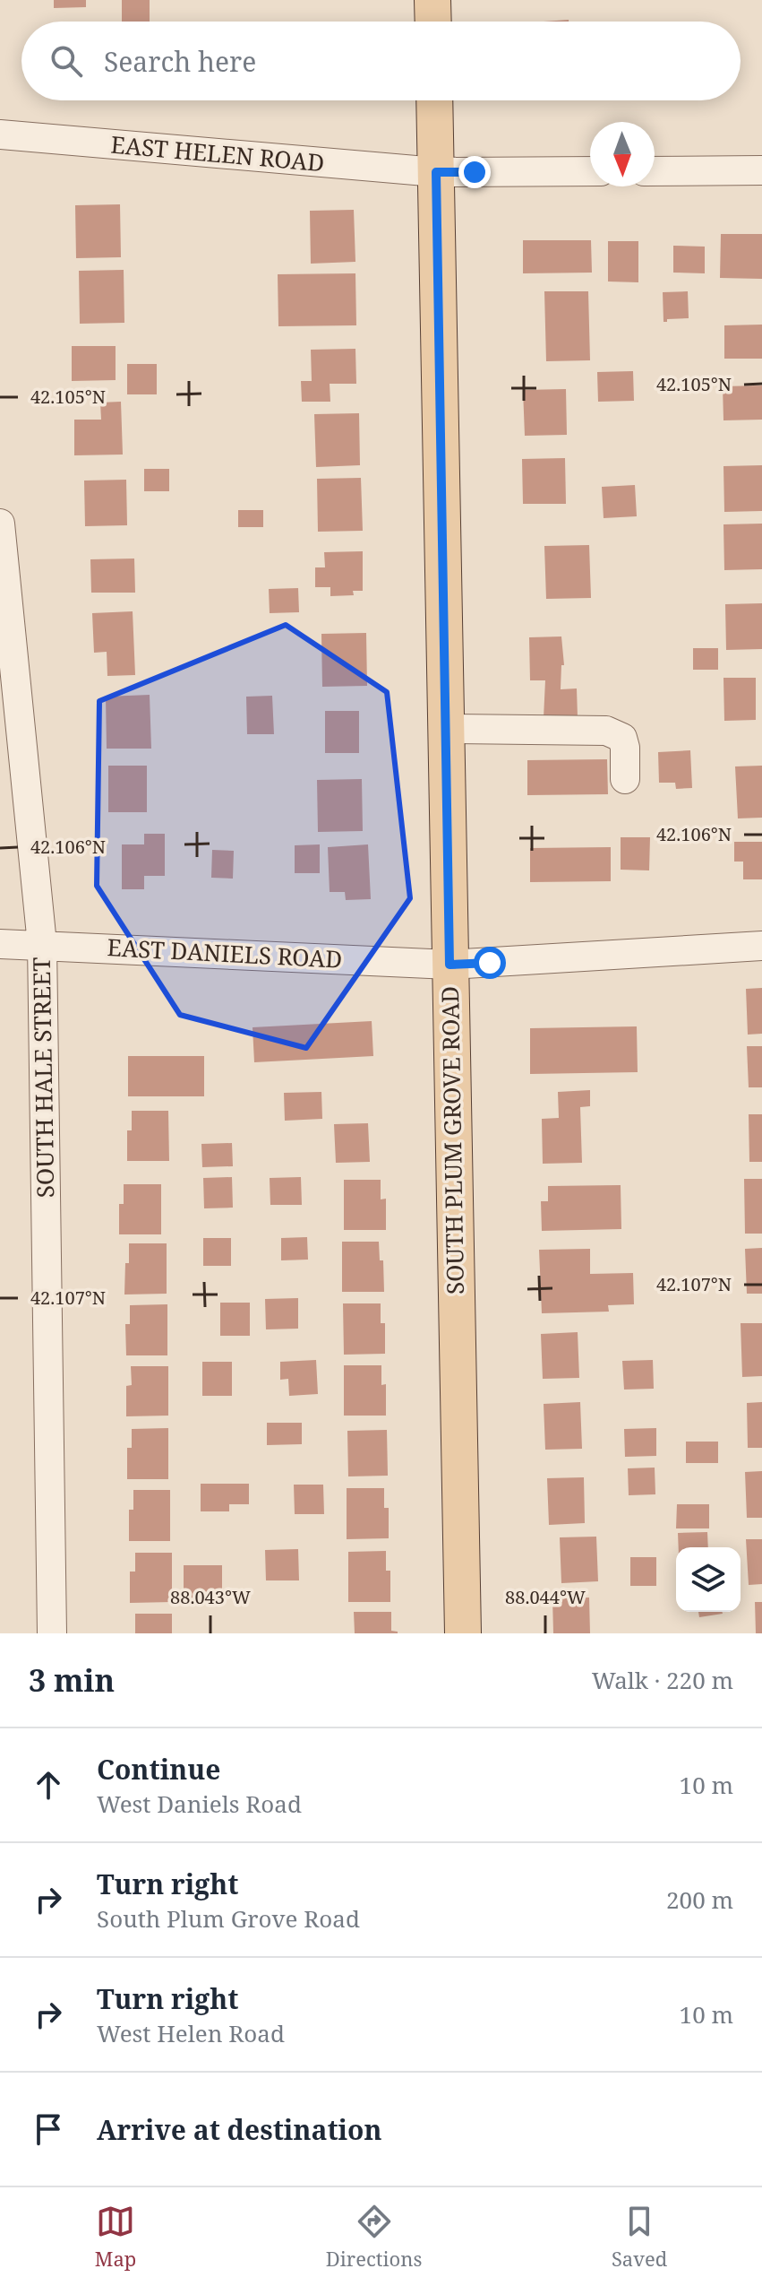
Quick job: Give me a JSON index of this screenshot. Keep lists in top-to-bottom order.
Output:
{
  "streets": {
    "main road": ["SOUTH PLUM GROVE ROAD"],
    "street": ["EAST HELEN ROAD", "EAST DANIELS ROAD", "SOUTH HALE STREET"]
  },
  "crossings": [
    ["EAST HELEN ROAD", "SOUTH PLUM GROVE ROAD"],
    ["EAST DANIELS ROAD", "SOUTH HALE STREET"],
    ["EAST DANIELS ROAD", "SOUTH PLUM GROVE ROAD"]
  ],
  "north": "bottom",
  "page": {
    "search": "Search here",
    "heading": ["3 min", "Walk · 220 m"],
    "list": [
      ["Continue", "West Daniels Road", "10 m"],
      ["Turn right", "South Plum Grove Road", "200 m"],
      ["Turn right", "West Helen Road", "10 m"],
      "Arrive at destination"
    ],
    "nav": ["Map", "Directions", "Saved"]
  },
  "coordinates": [
    "42.105°N",
    "42.106°N",
    "42.107°N",
    "88.043°W",
    "88.044°W"
  ]
}
